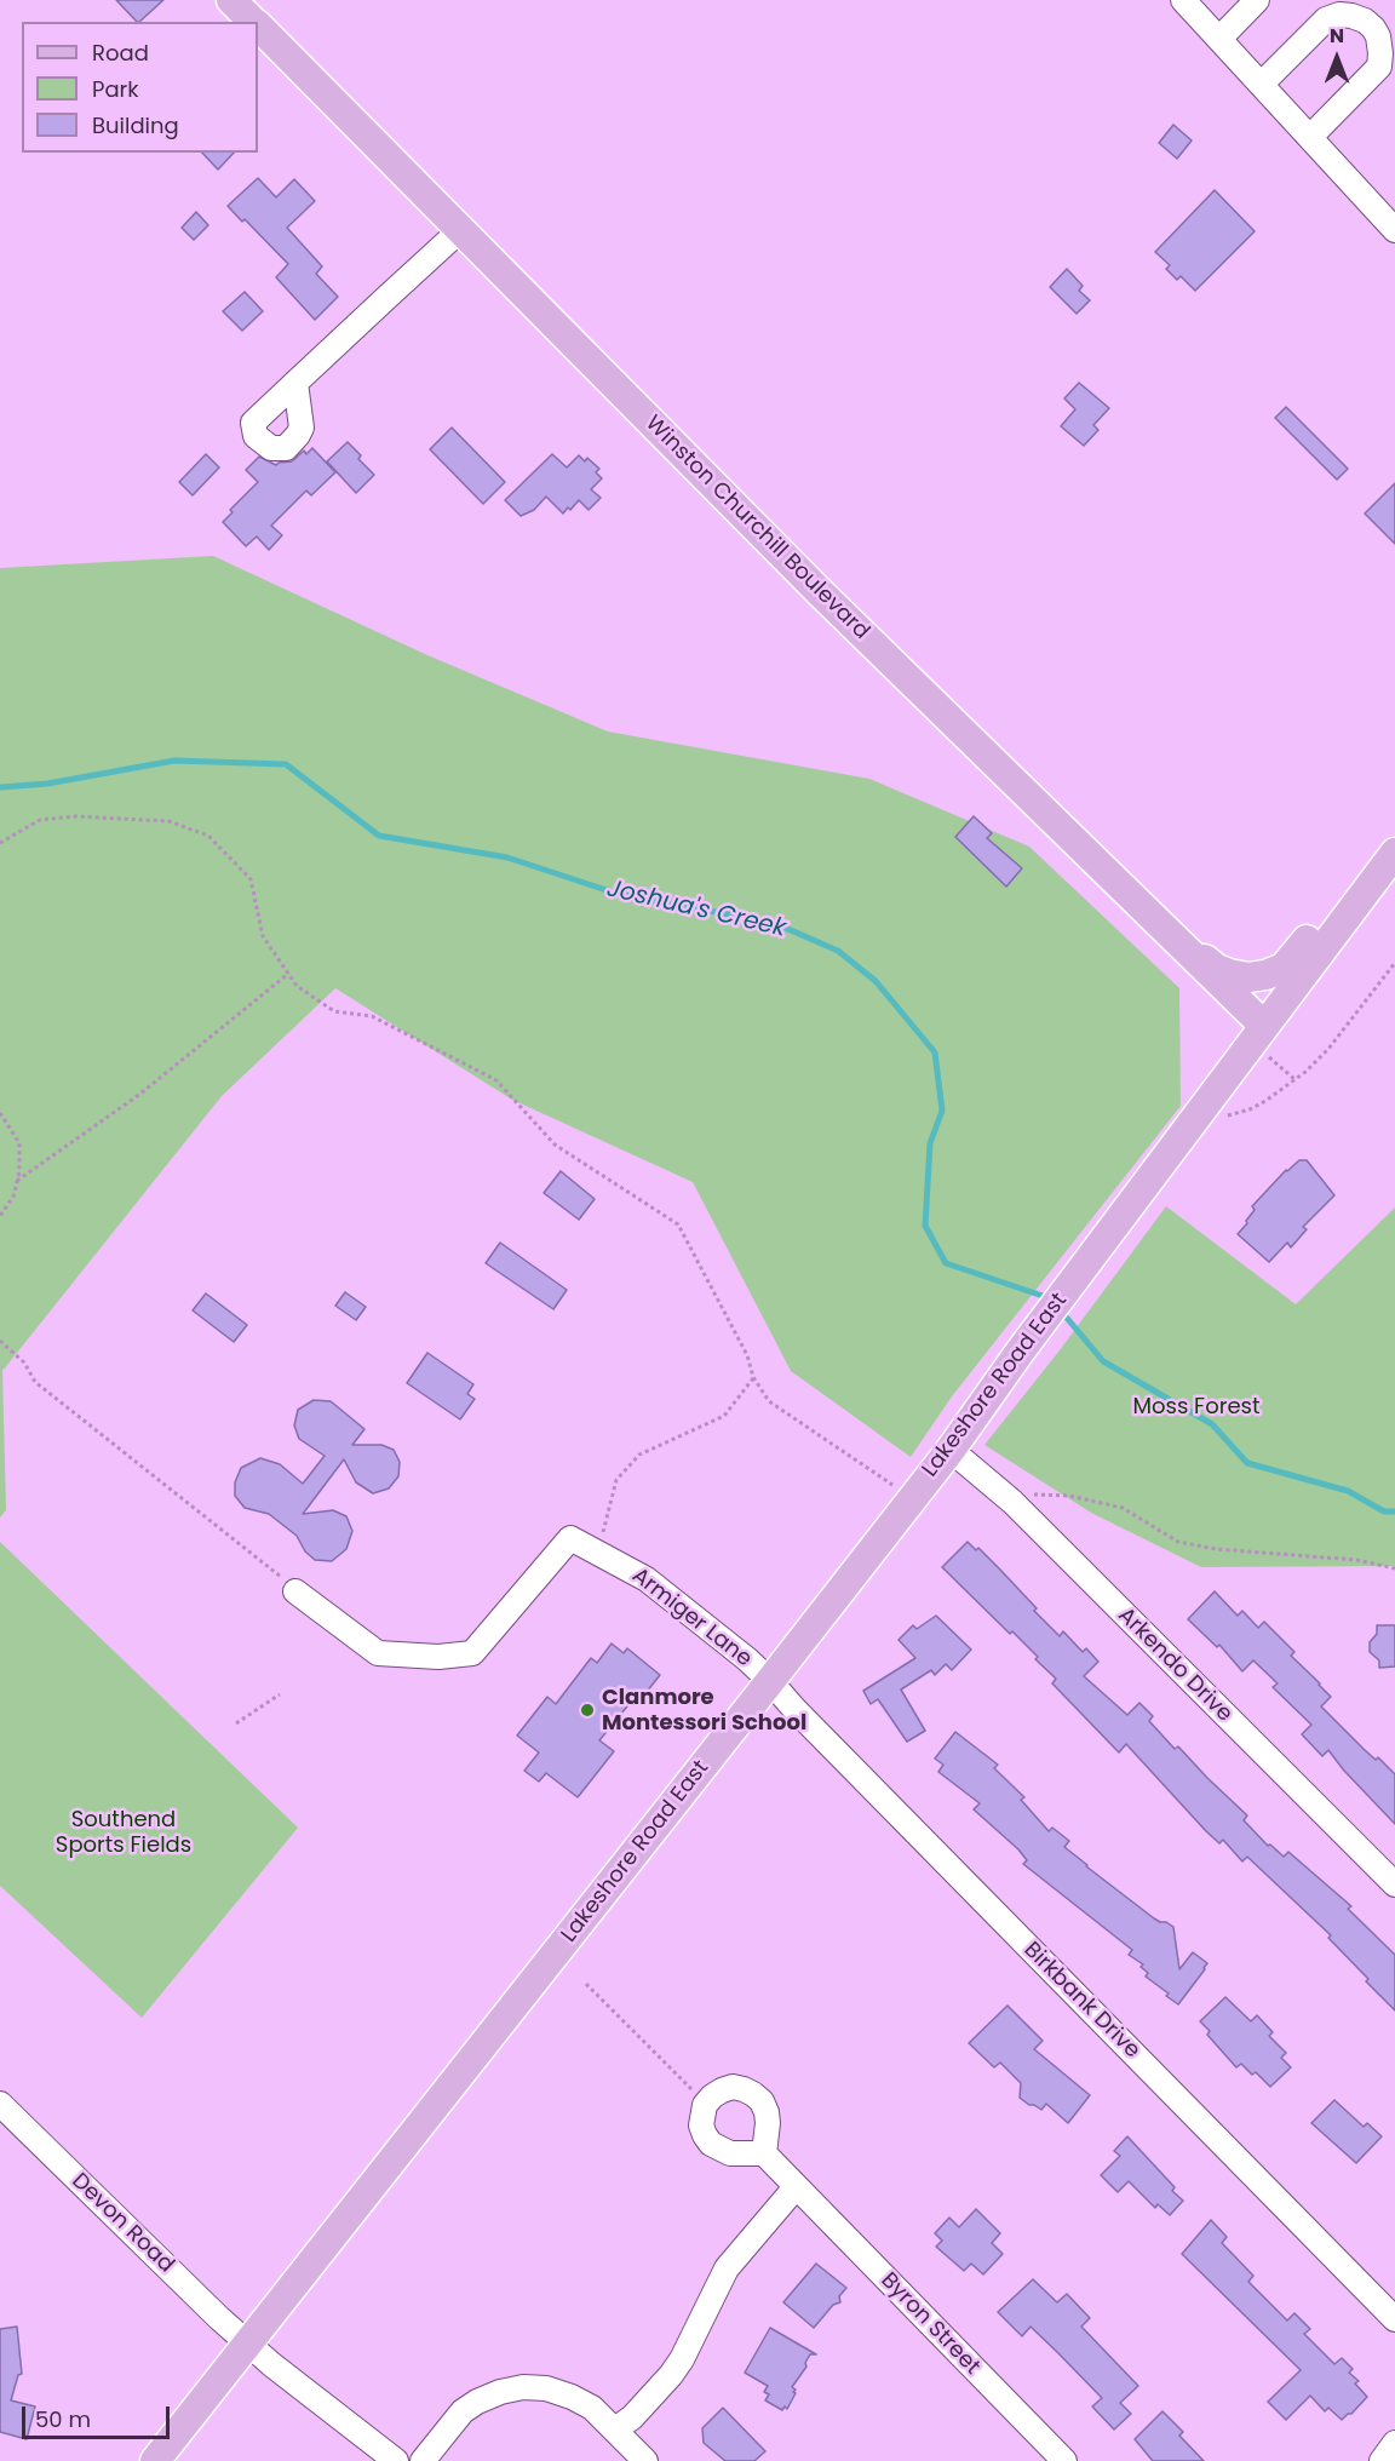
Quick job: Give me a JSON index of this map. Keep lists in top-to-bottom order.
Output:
{
  "streets": {
    "main road": ["Winston Churchill Boulevard", "Lakeshore Road East"],
    "street": [
      "Armiger Lane",
      "Arkendo Drive",
      "Birkbank Drive",
      "Devon Road",
      "Byron Street"
    ]
  },
  "crossings": [
    ["Winston Churchill Boulevard", "Lakeshore Road East"],
    ["Lakeshore Road East", "Armiger Lane"],
    ["Lakeshore Road East", "Arkendo Drive"],
    ["Lakeshore Road East", "Birkbank Drive"],
    ["Lakeshore Road East", "Devon Road"],
    ["Armiger Lane", "Birkbank Drive"]
  ],
  "water": ["Joshua's Creek"],
  "parks": ["Moss Forest", "Southend Sports Fields"],
  "places": ["Clanmore Montessori School"],
  "legend": ["Road", "Park", "Building"],
  "scale_bar": "50 m",
  "north": "top"
}
